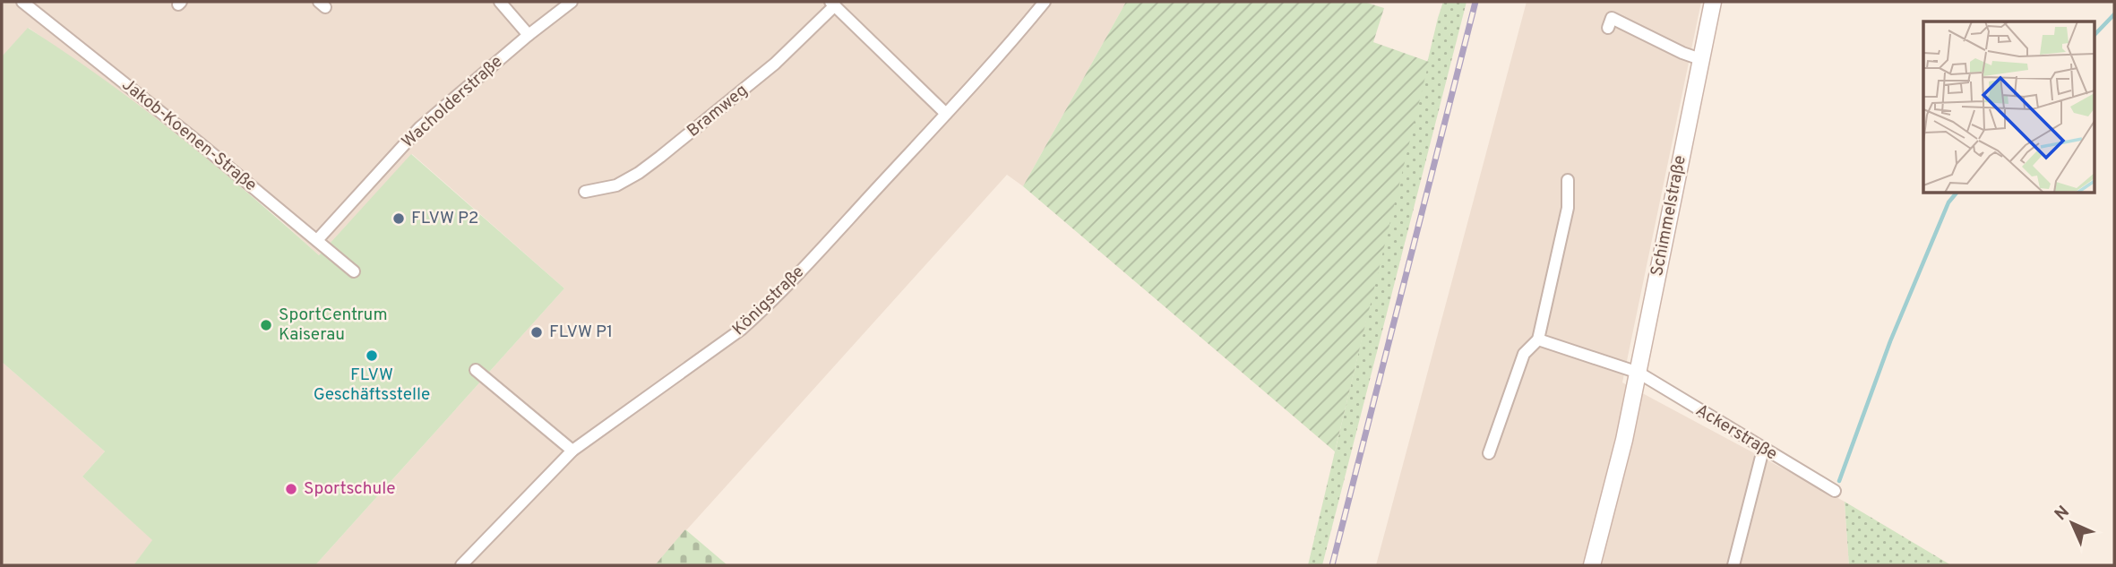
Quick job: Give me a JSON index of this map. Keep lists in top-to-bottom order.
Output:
{
  "streets": {
    "street": [
      "Wacholderstraße",
      "Bramweg",
      "Jakob-Koenen-Straße",
      "Schimmelstraße",
      "Königstraße",
      "Ackerstraße"
    ]
  },
  "crossings": [
    ["Wacholderstraße", "Jakob-Koenen-Straße"],
    ["Schimmelstraße", "Ackerstraße"]
  ],
  "places": [
    "FLVW P2",
    "SportCentrum Kaiserau",
    "FLVW P1",
    "FLVW Geschäftsstelle",
    "Sportschule"
  ],
  "north": "top left"
}
